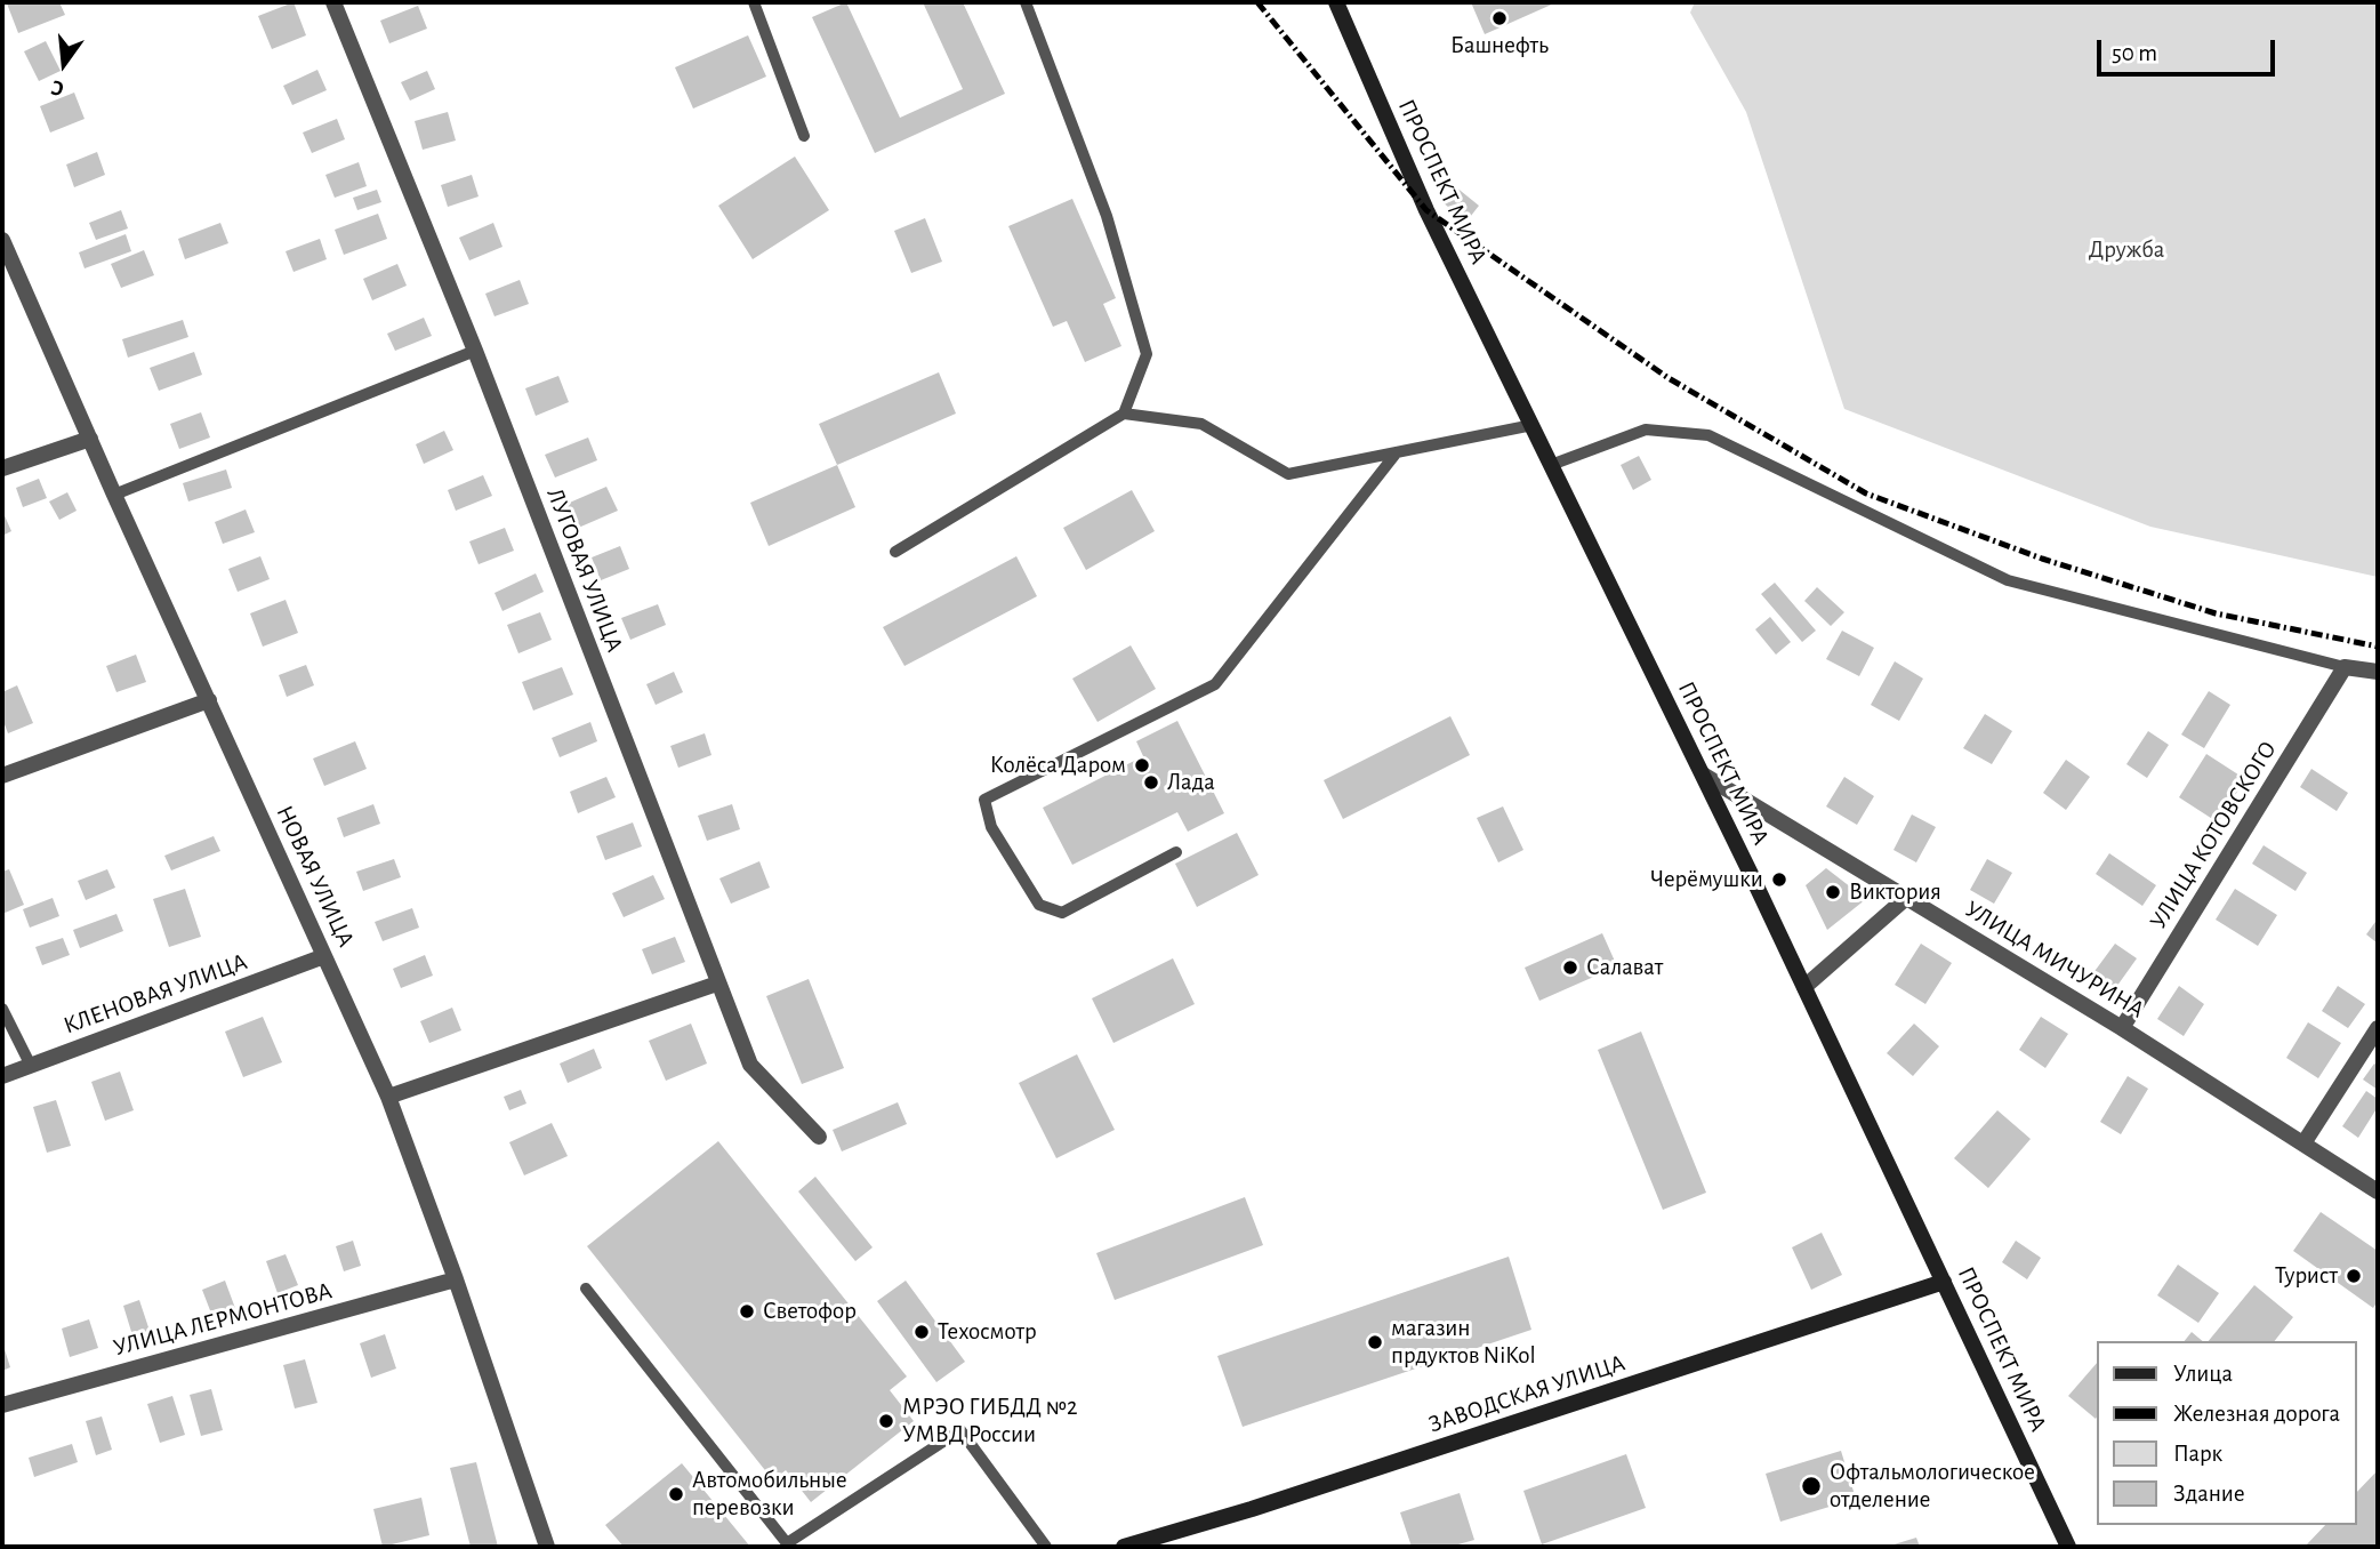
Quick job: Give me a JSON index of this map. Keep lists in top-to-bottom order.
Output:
{
  "streets": {
    "main road": ["ПРОСПЕКТ МИРА", "ЗАВОДСКАЯ УЛИЦА"],
    "street": [
      "ЛУГОВАЯ УЛИЦА",
      "УЛИЦА КОТОВСКОГО",
      "НОВАЯ УЛИЦА",
      "УЛИЦА МИЧУРИНА",
      "КЛЕНОВАЯ УЛИЦА",
      "УЛИЦА ЛЕРМОНТОВА"
    ]
  },
  "crossings": [
    ["ПРОСПЕКТ МИРА", "УЛИЦА МИЧУРИНА"],
    ["ПРОСПЕКТ МИРА", "ЗАВОДСКАЯ УЛИЦА"],
    ["УЛИЦА КОТОВСКОГО", "УЛИЦА МИЧУРИНА"],
    ["НОВАЯ УЛИЦА", "КЛЕНОВАЯ УЛИЦА"],
    ["НОВАЯ УЛИЦА", "УЛИЦА ЛЕРМОНТОВА"]
  ],
  "parks": ["Дружба"],
  "places": [
    "Башнефть",
    "Колёса Даром",
    "Лада",
    "Черёмушки",
    "Виктория",
    "Салават",
    "Турист",
    "Светофор",
    "Техосмотр",
    "магазин прдуктов NiKol",
    "МРЭО ГИБДД №2 УМВД России",
    "Офтальмологическое отделение",
    "Автомобильные перевозки"
  ],
  "legend": [
    "Улица",
    "Железная дорога",
    "Парк",
    "Здание"
  ],
  "scale_bar": "50 m",
  "north": "bottom"
}
